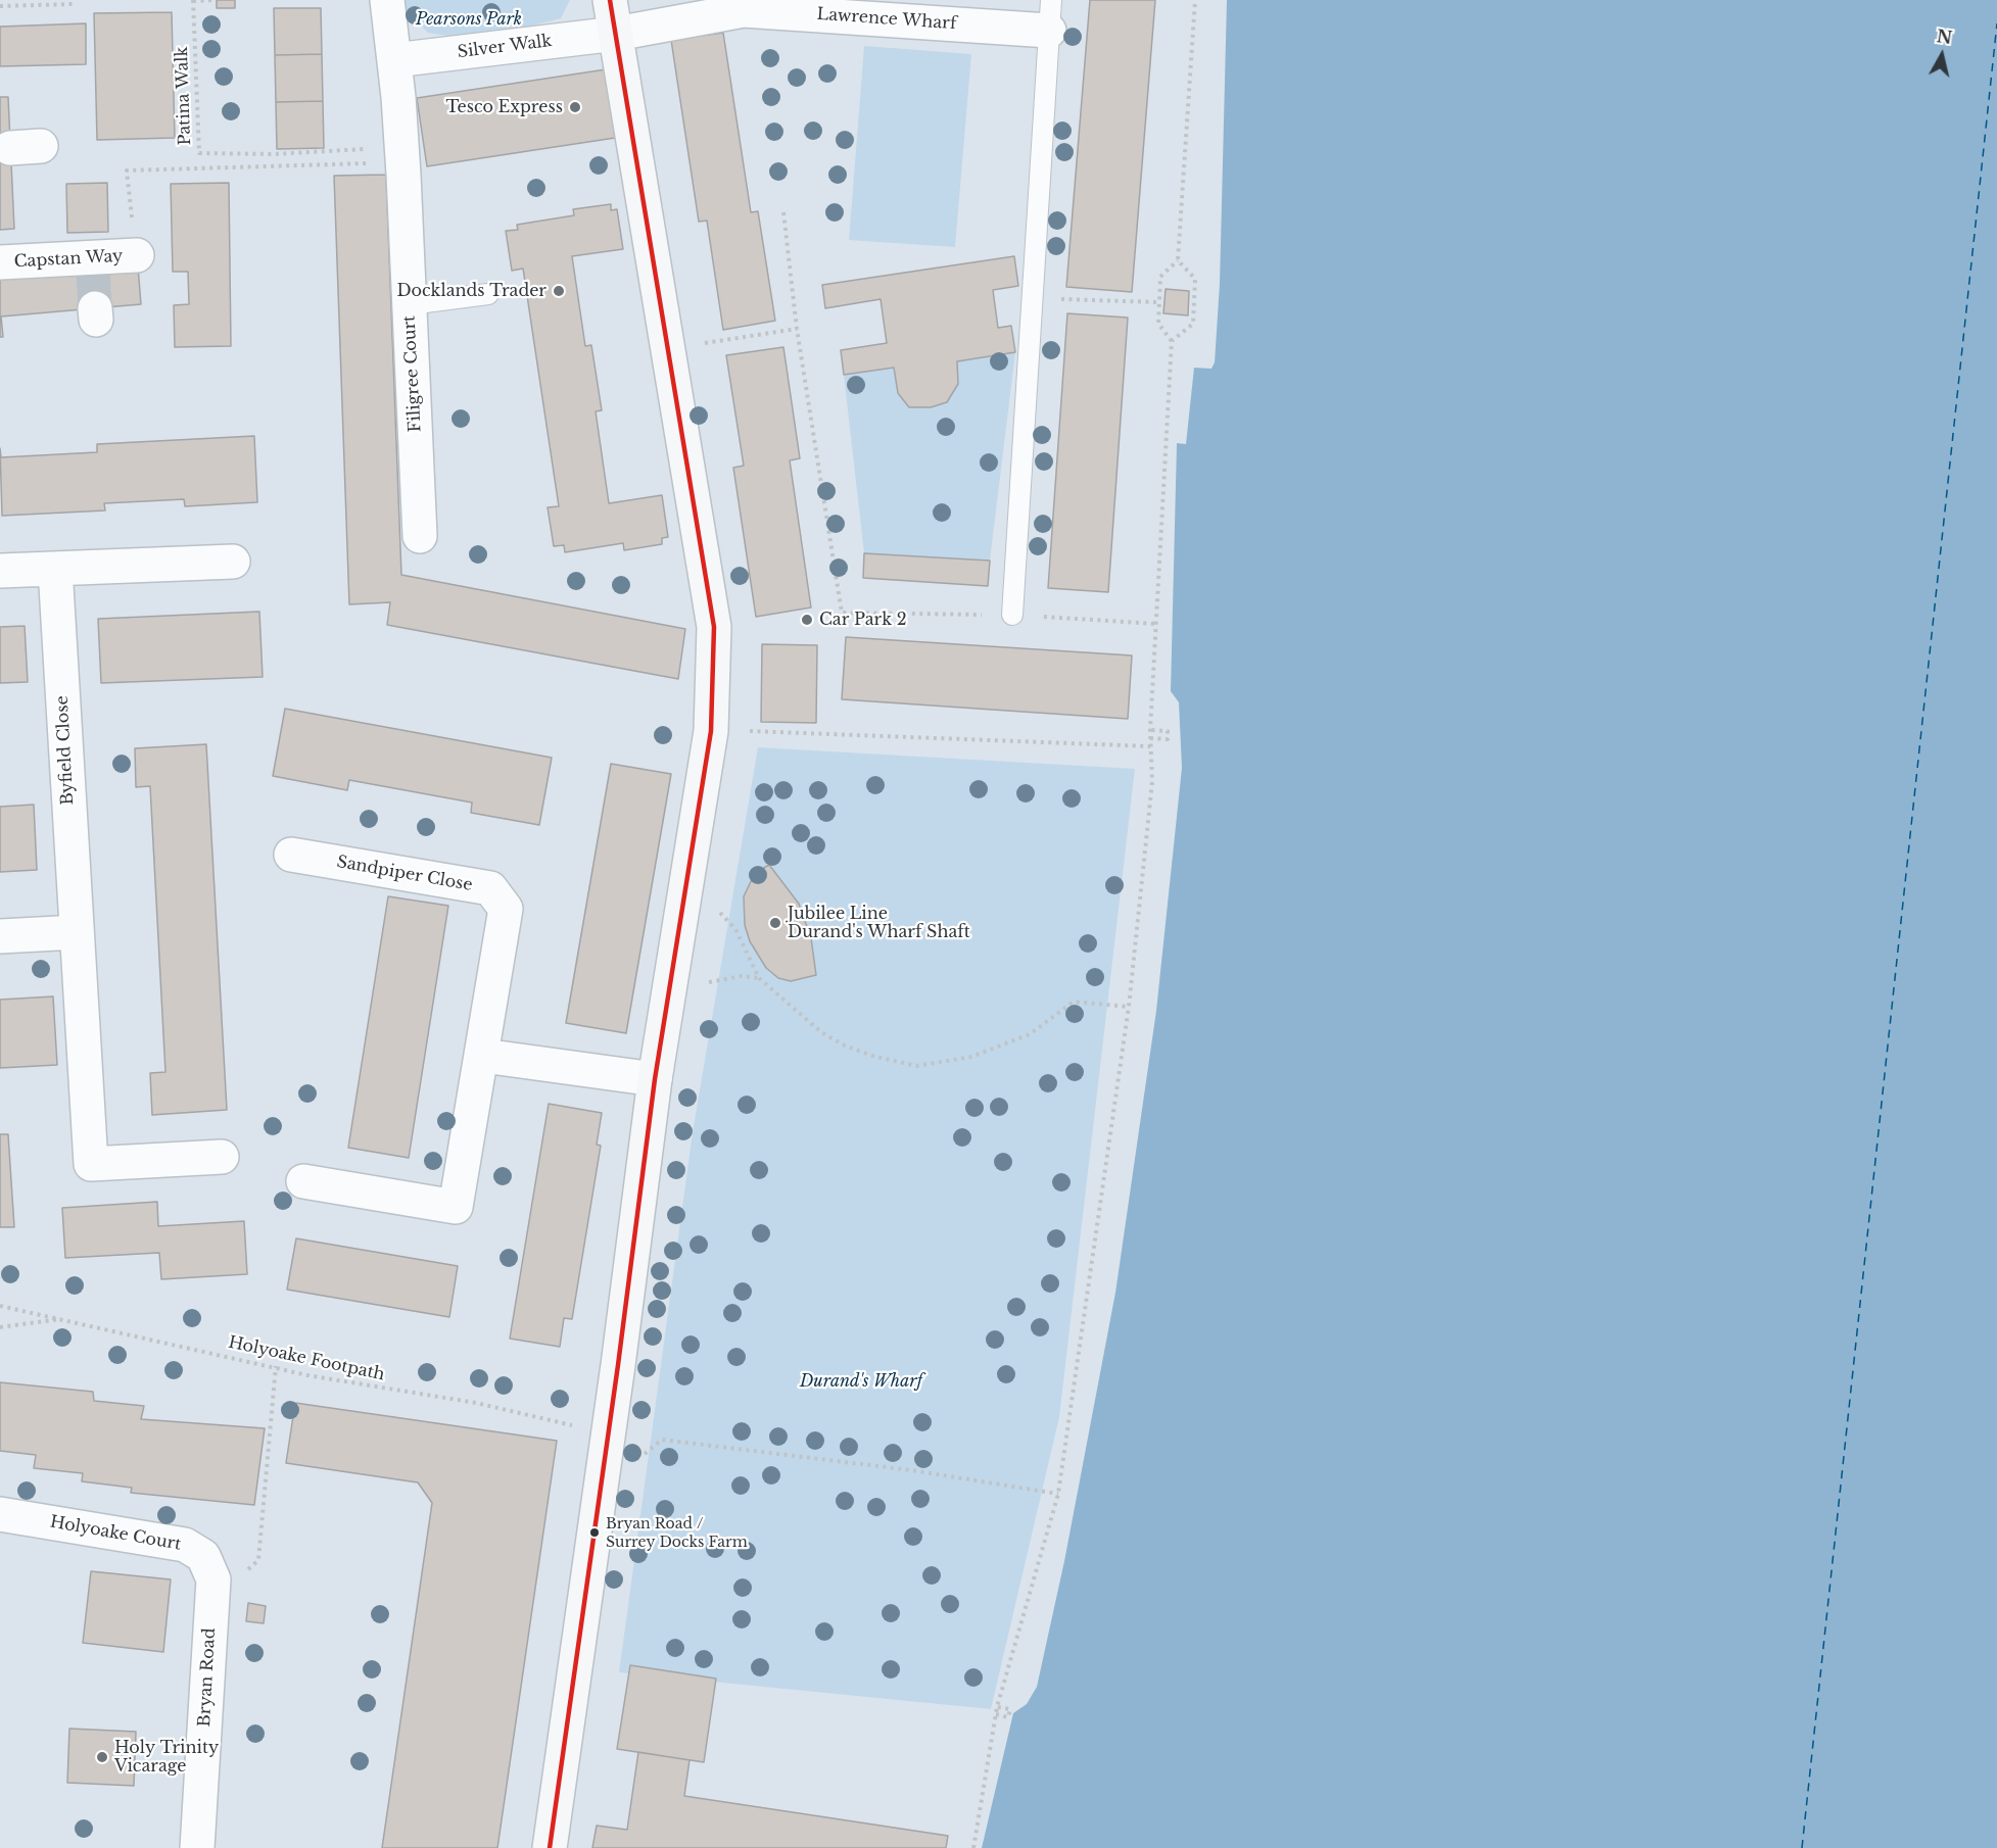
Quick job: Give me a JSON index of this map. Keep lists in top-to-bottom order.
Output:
{
  "streets": {
    "street": [
      "Lawrence Wharf",
      "Silver Walk",
      "Capstan Way",
      "Filigree Court",
      "Byfield Close",
      "Sandpiper Close",
      "Holyoake Court",
      "Bryan Road"
    ],
    "path": ["Patina Walk", "Holyoake Footpath"]
  },
  "crossings": [
    ["Lawrence Wharf", "Silver Walk"],
    ["Patina Walk", "Filigree Court"],
    ["Holyoake Court", "Bryan Road"]
  ],
  "parks": ["Pearsons Park", "Durand's Wharf"],
  "places": [
    "Tesco Express",
    "Docklands Trader",
    "Car Park 2",
    "Jubilee Line Durand's Wharf Shaft",
    "Bryan Road / Surrey Docks Farm",
    "Holy Trinity Vicarage"
  ],
  "north": "top"
}
